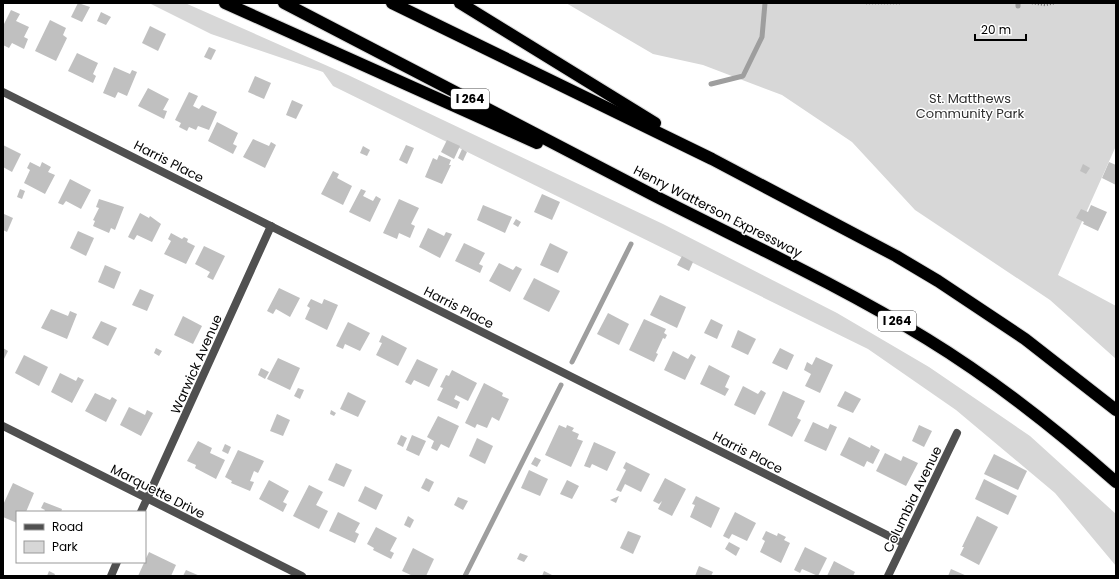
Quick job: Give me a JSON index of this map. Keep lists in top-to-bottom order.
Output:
{
  "streets": {
    "highway": ["I 264", "Henry Watterson Expressway"],
    "street": [
      "Harris Place",
      "Warwick Avenue",
      "Marquette Drive",
      "Columbia Avenue"
    ]
  },
  "crossings": [
    ["Harris Place", "Warwick Avenue"],
    ["Harris Place", "Columbia Avenue"],
    ["Warwick Avenue", "Marquette Drive"]
  ],
  "parks": ["St. Matthews Community Park"],
  "legend": ["Road", "Park"],
  "scale_bar": "20 m"
}
